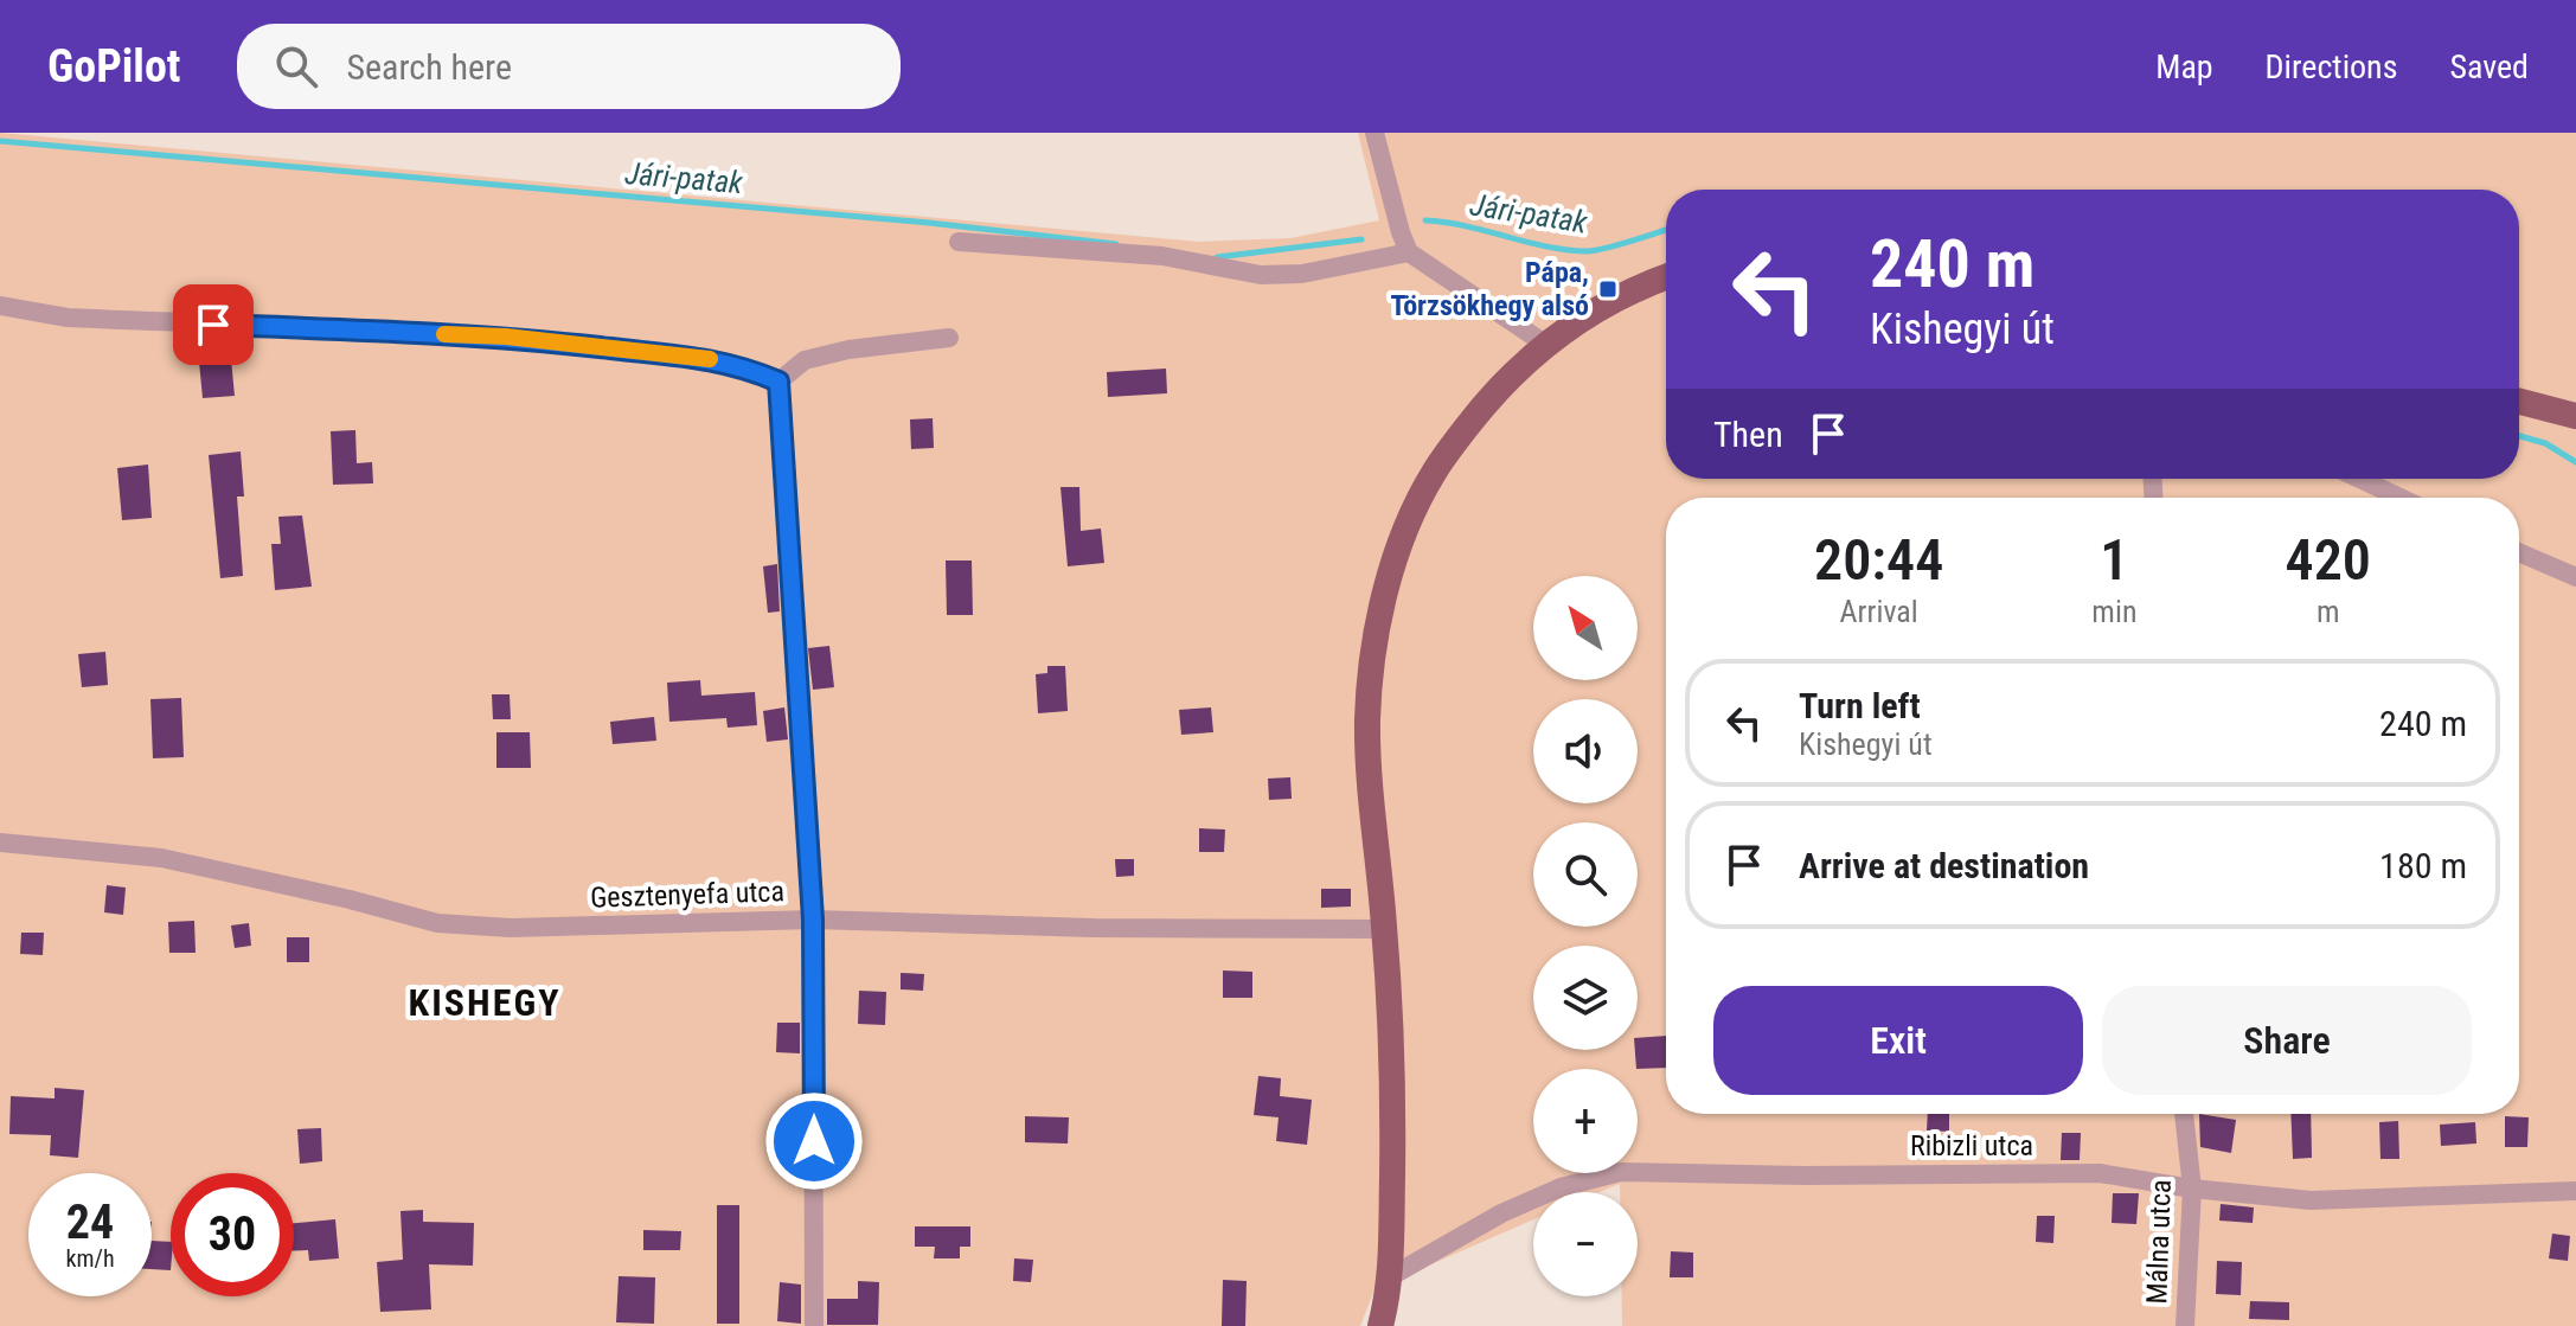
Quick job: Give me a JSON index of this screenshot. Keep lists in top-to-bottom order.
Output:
{
  "streets": {
    "street": ["Gesztenyefa utca", "Ribizli utca", "Málna utca"]
  },
  "crossings": [
    ["Ribizli utca", "Málna utca"]
  ],
  "districts": ["KISHEGY"],
  "water": ["Jári-patak"],
  "places": {
    "transit": ["Pápa, Törzsökhegy alsó"]
  },
  "north": "top left",
  "page": {
    "header": "GoPilot",
    "search": "Search here",
    "nav": ["Map", "Directions", "Saved"],
    "turn": ["240 m", "Kishegyi út"],
    "then": "Then",
    "eta": [
      "20:44",
      "Arrival",
      "1",
      "min",
      "420",
      "m"
    ],
    "map_buttons": ["+", "−"],
    "list": [
      {
        "name": "Turn left",
        "note": "Kishegyi út",
        "value": "240 m"
      },
      {
        "name": "Arrive at destination",
        "value": "180 m"
      }
    ],
    "buttons": ["Exit", "Share"],
    "speed": "24 km/h",
    "limit": "30"
  }
}
